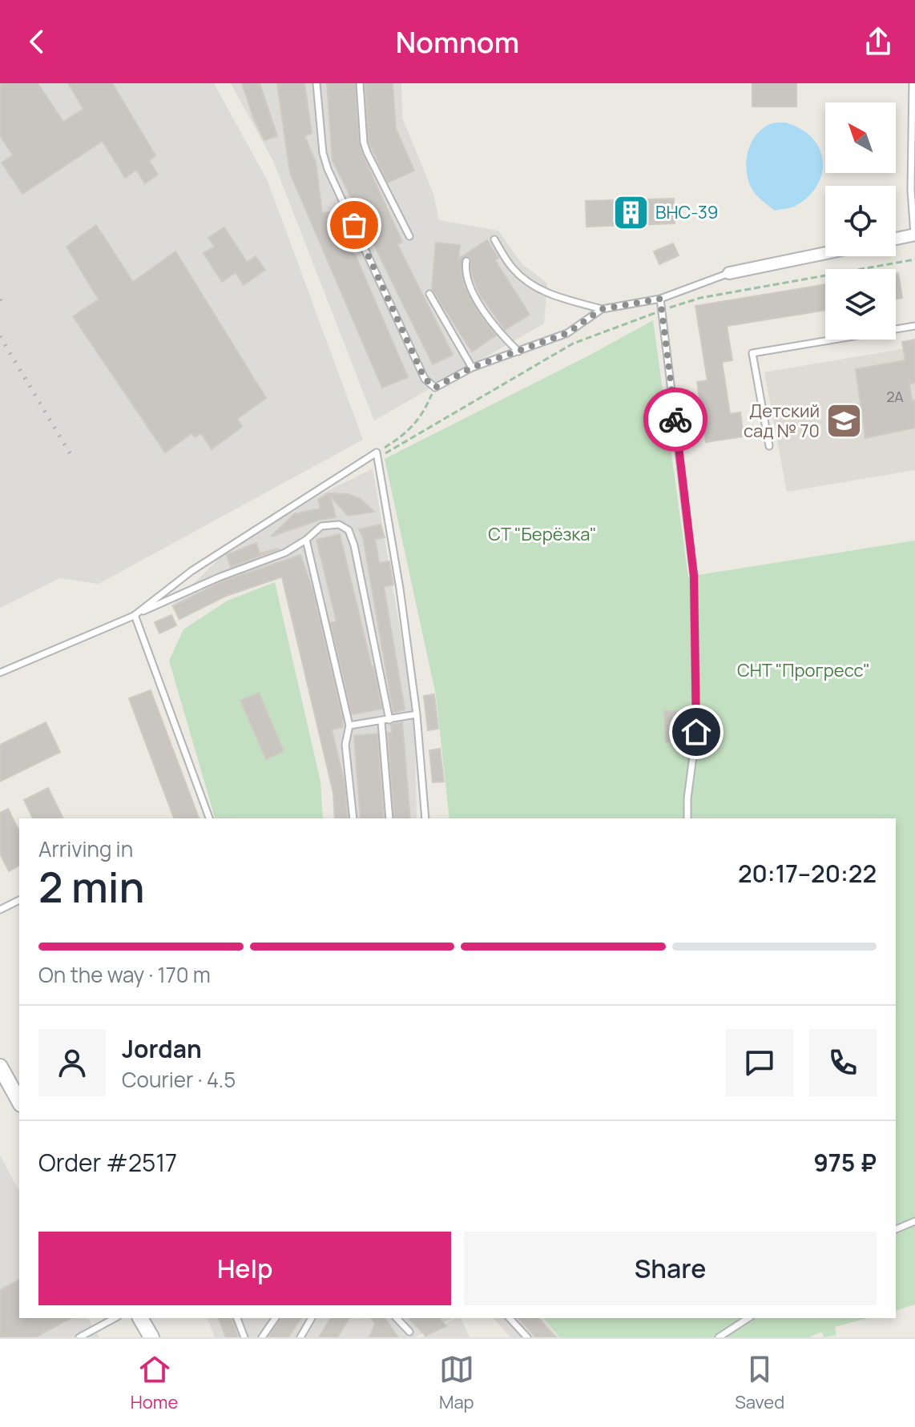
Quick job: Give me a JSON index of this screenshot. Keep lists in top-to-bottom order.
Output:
{
  "parks": ["СТ \"Берёзка\"", "СНТ \"Прогресс\""],
  "places": {
    "building": ["ВНС-39"],
    "school or university": ["Детский сад № 70"]
  },
  "house_numbers": ["2А"],
  "north": "top left",
  "page": {
    "header": "Nomnom",
    "heading": ["2 min", "Arriving in", "20:17–20:22"],
    "panel": [
      "Jordan",
      "Courier · 4.5",
      "Order #2517",
      "975 ₽"
    ],
    "bar": "On the way · 170 m",
    "buttons": ["Help", "Share"],
    "tabs": ["Home", "Map", "Saved"]
  }
}
